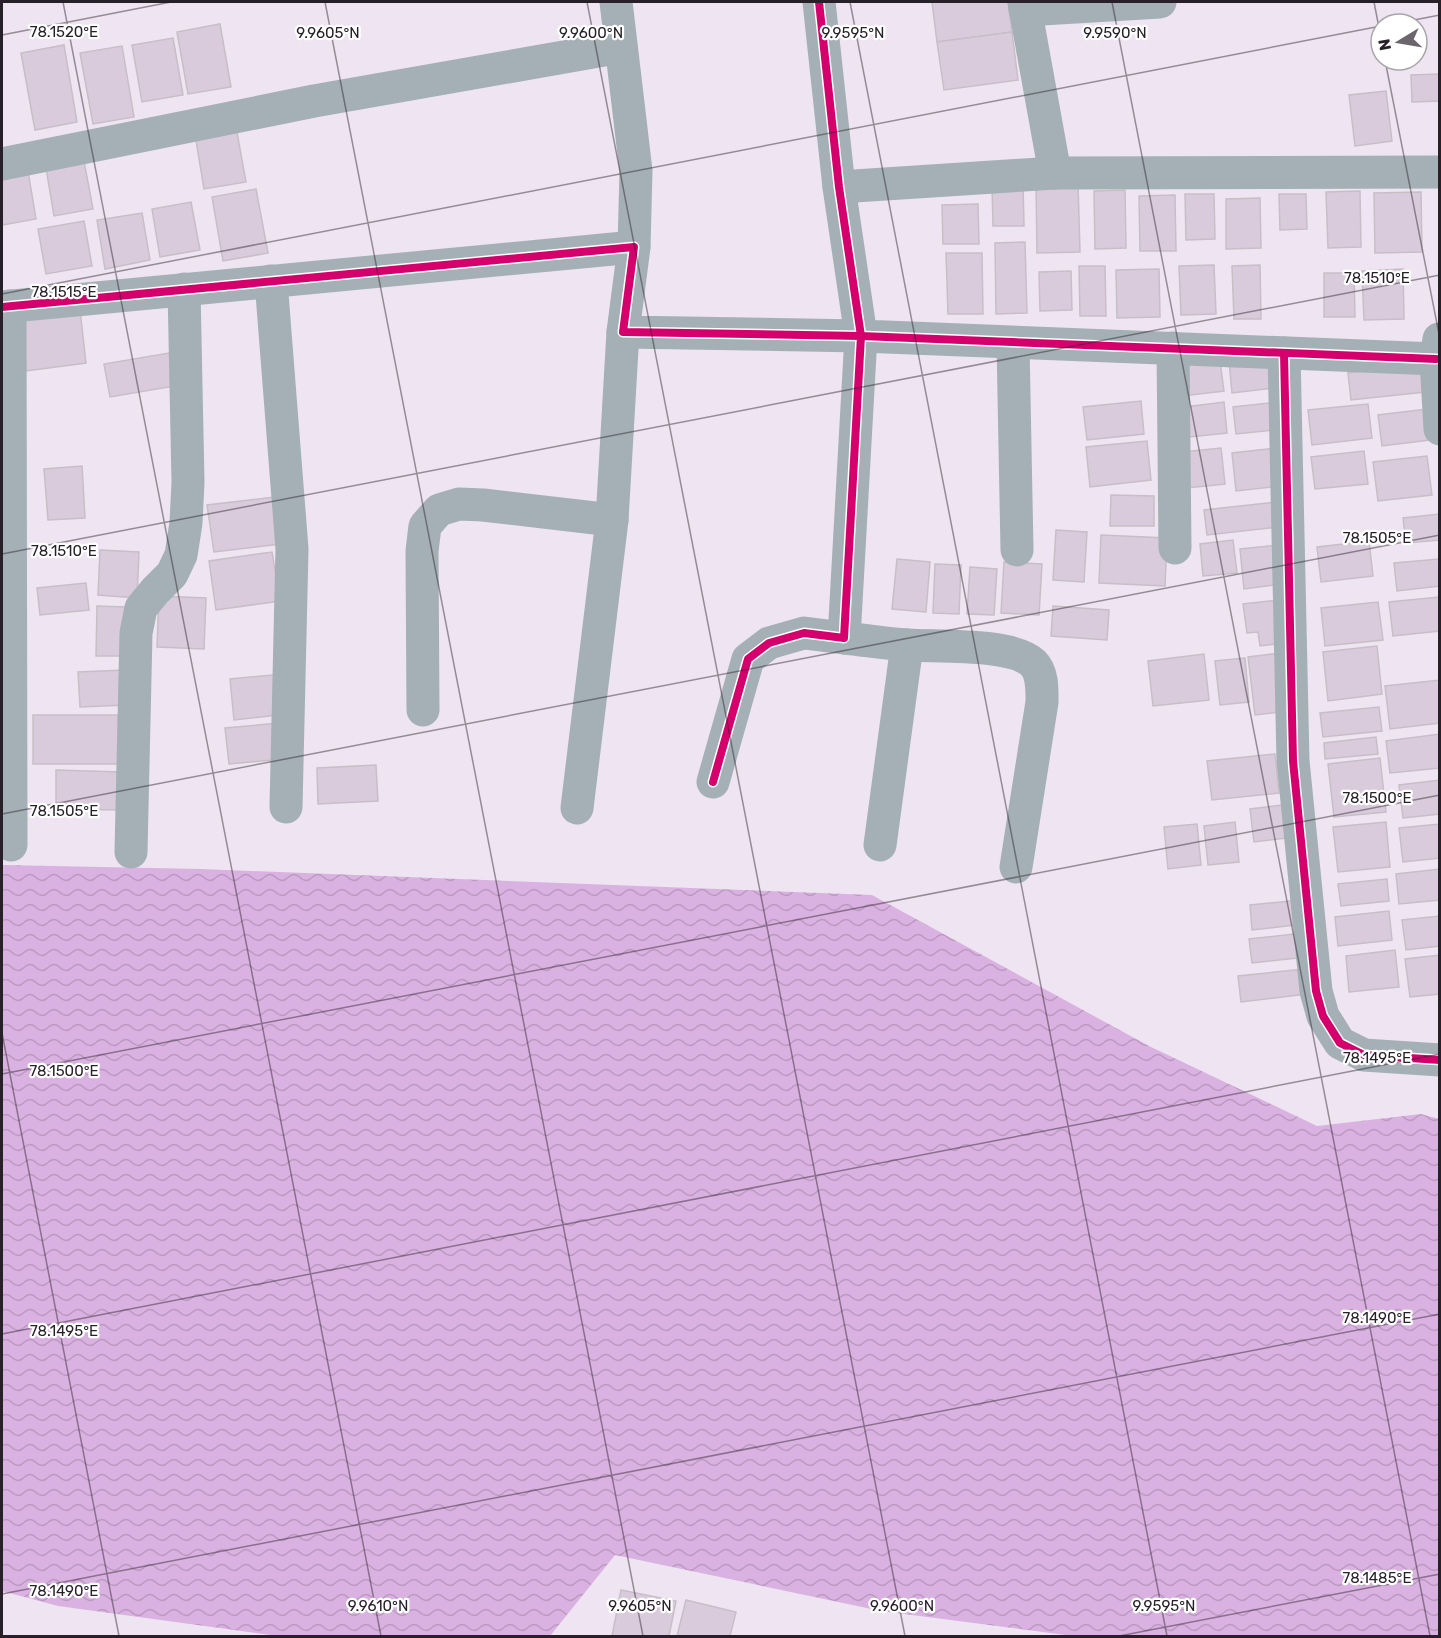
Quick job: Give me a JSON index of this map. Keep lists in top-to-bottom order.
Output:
{
  "north": "left",
  "coordinates": [
    "78.1520°E",
    "9.9605°N",
    "9.9600°N",
    "9.9595°N",
    "9.9590°N",
    "78.1510°E",
    "78.1515°E",
    "78.1505°E",
    "78.1500°E",
    "78.1495°E",
    "78.1490°E",
    "78.1485°E",
    "9.9610°N"
  ]
}
